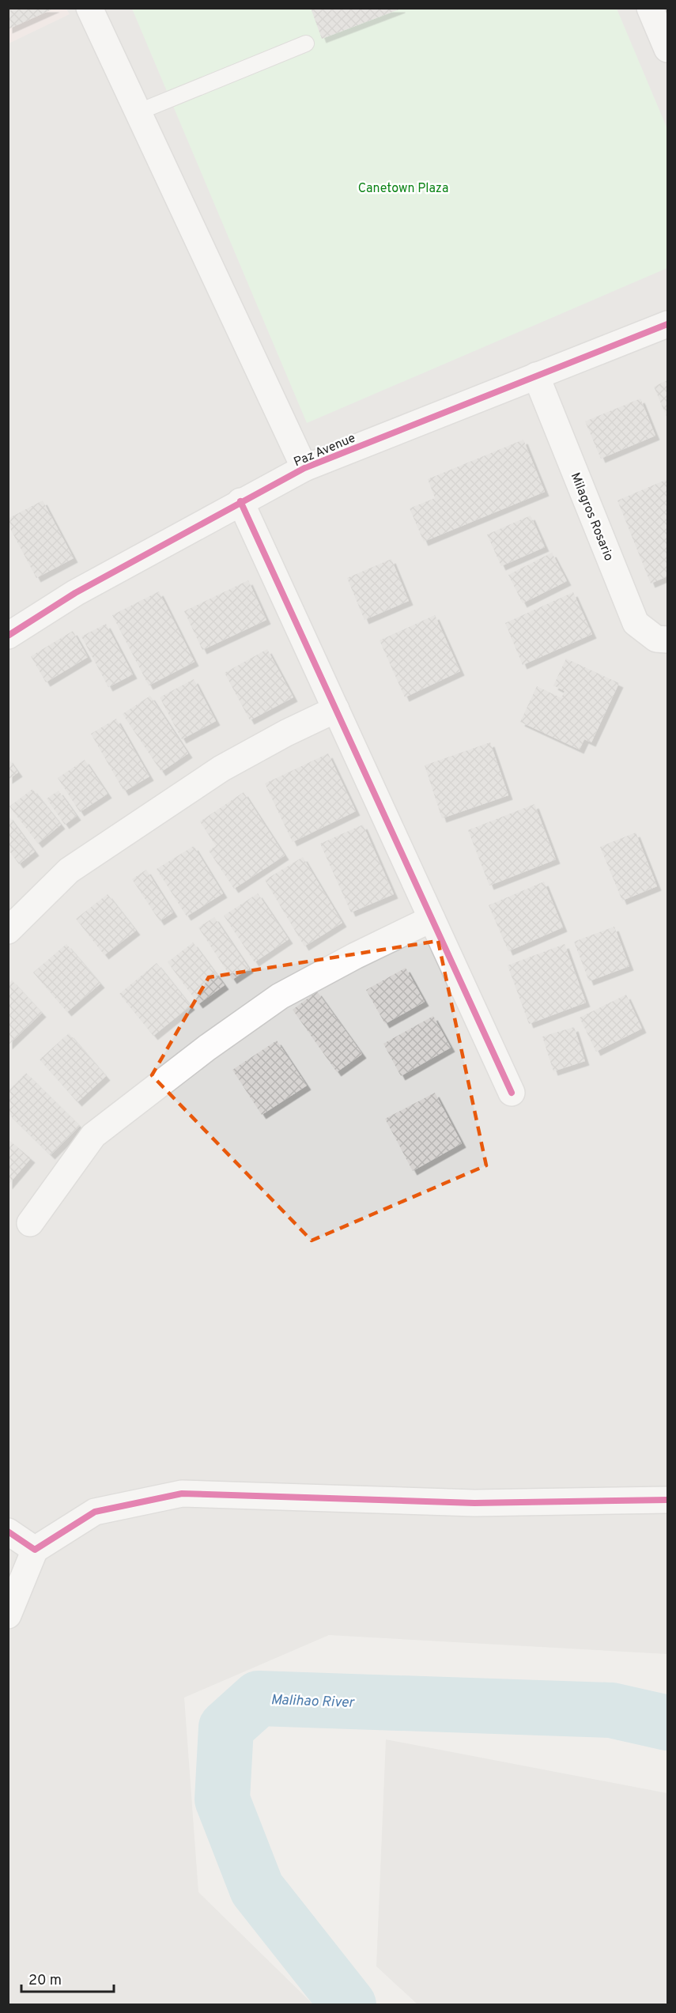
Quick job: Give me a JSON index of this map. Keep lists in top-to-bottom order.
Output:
{
  "streets": {
    "street": ["Paz Avenue", "Milagros Rosario"]
  },
  "crossings": [
    ["Paz Avenue", "Milagros Rosario"]
  ],
  "water": ["Malihao River"],
  "parks": ["Canetown Plaza"],
  "scale_bar": "20 m"
}
